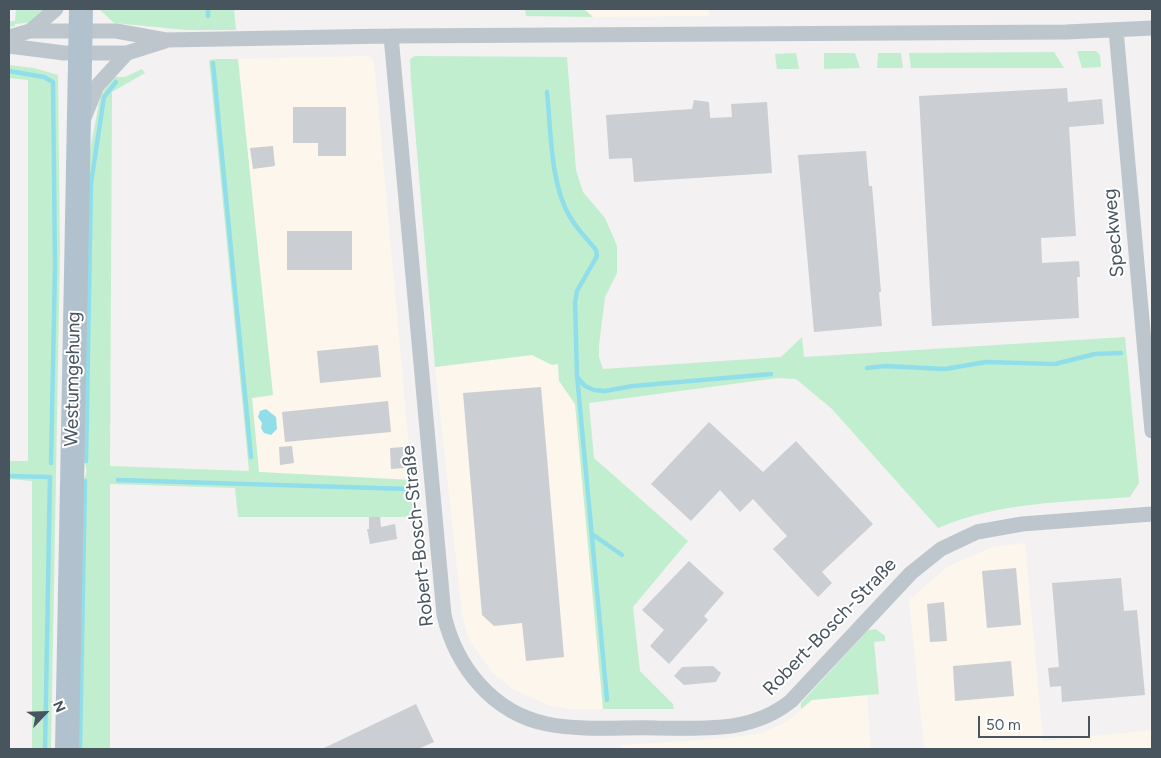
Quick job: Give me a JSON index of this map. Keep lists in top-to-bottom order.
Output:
{
  "streets": {
    "main road": ["Westumgehung"],
    "street": ["Speckweg", "Robert-Bosch-Straße"]
  },
  "scale_bar": "50 m",
  "north": "top right"
}
